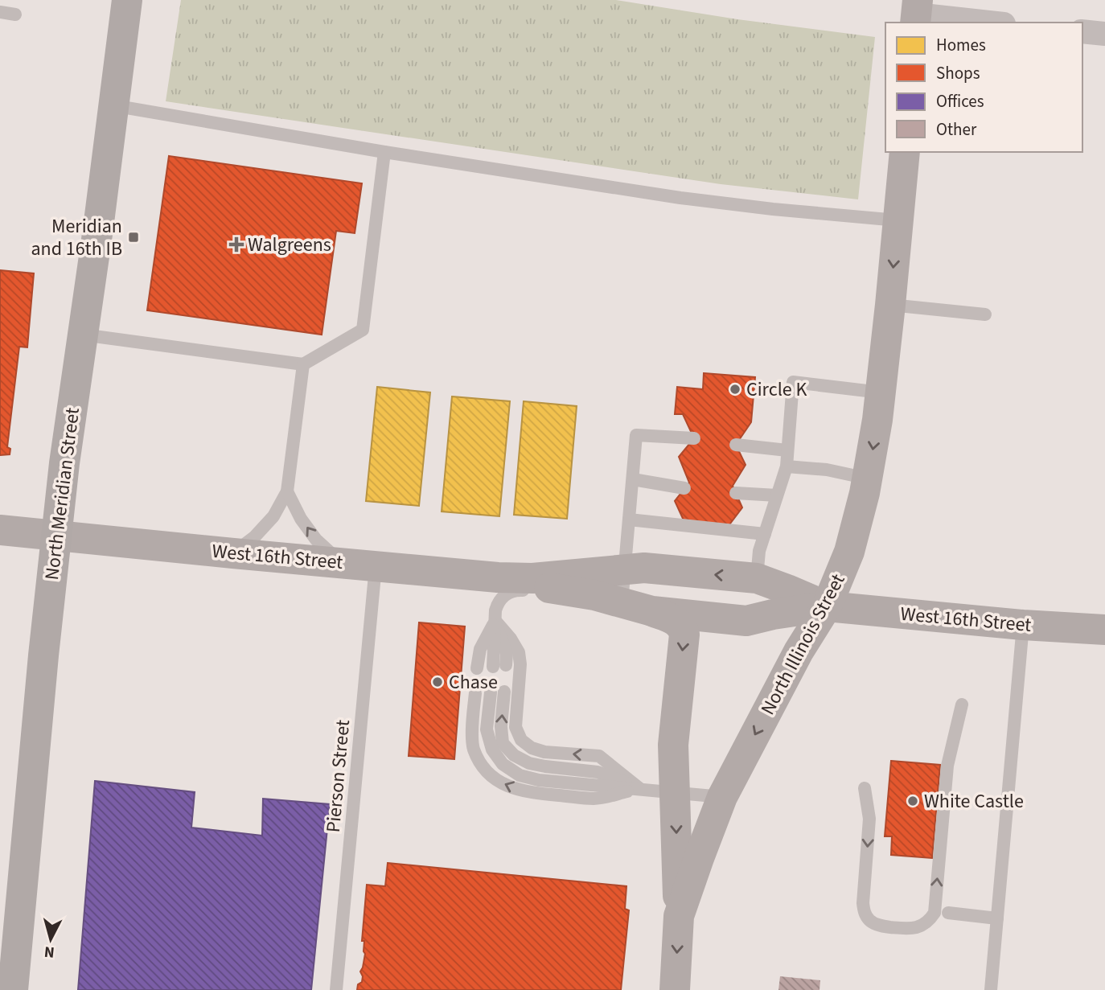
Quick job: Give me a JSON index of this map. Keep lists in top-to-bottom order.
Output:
{
  "streets": {
    "main road": ["North Meridian Street", "West 16th Street", "North Illinois Street"],
    "lane": ["Pierson Street"]
  },
  "crossings": [
    ["North Meridian Street", "West 16th Street"],
    ["West 16th Street", "North Illinois Street"],
    ["West 16th Street", "Pierson Street"]
  ],
  "one_way": ["North Illinois Street"],
  "places": {
    "transit": ["Meridian and 16th IB"],
    "health": ["Walgreens"],
    "other": ["Circle K", "Chase", "White Castle"]
  },
  "legend": [
    "Homes",
    "Shops",
    "Offices",
    "Other"
  ],
  "north": "bottom"
}
